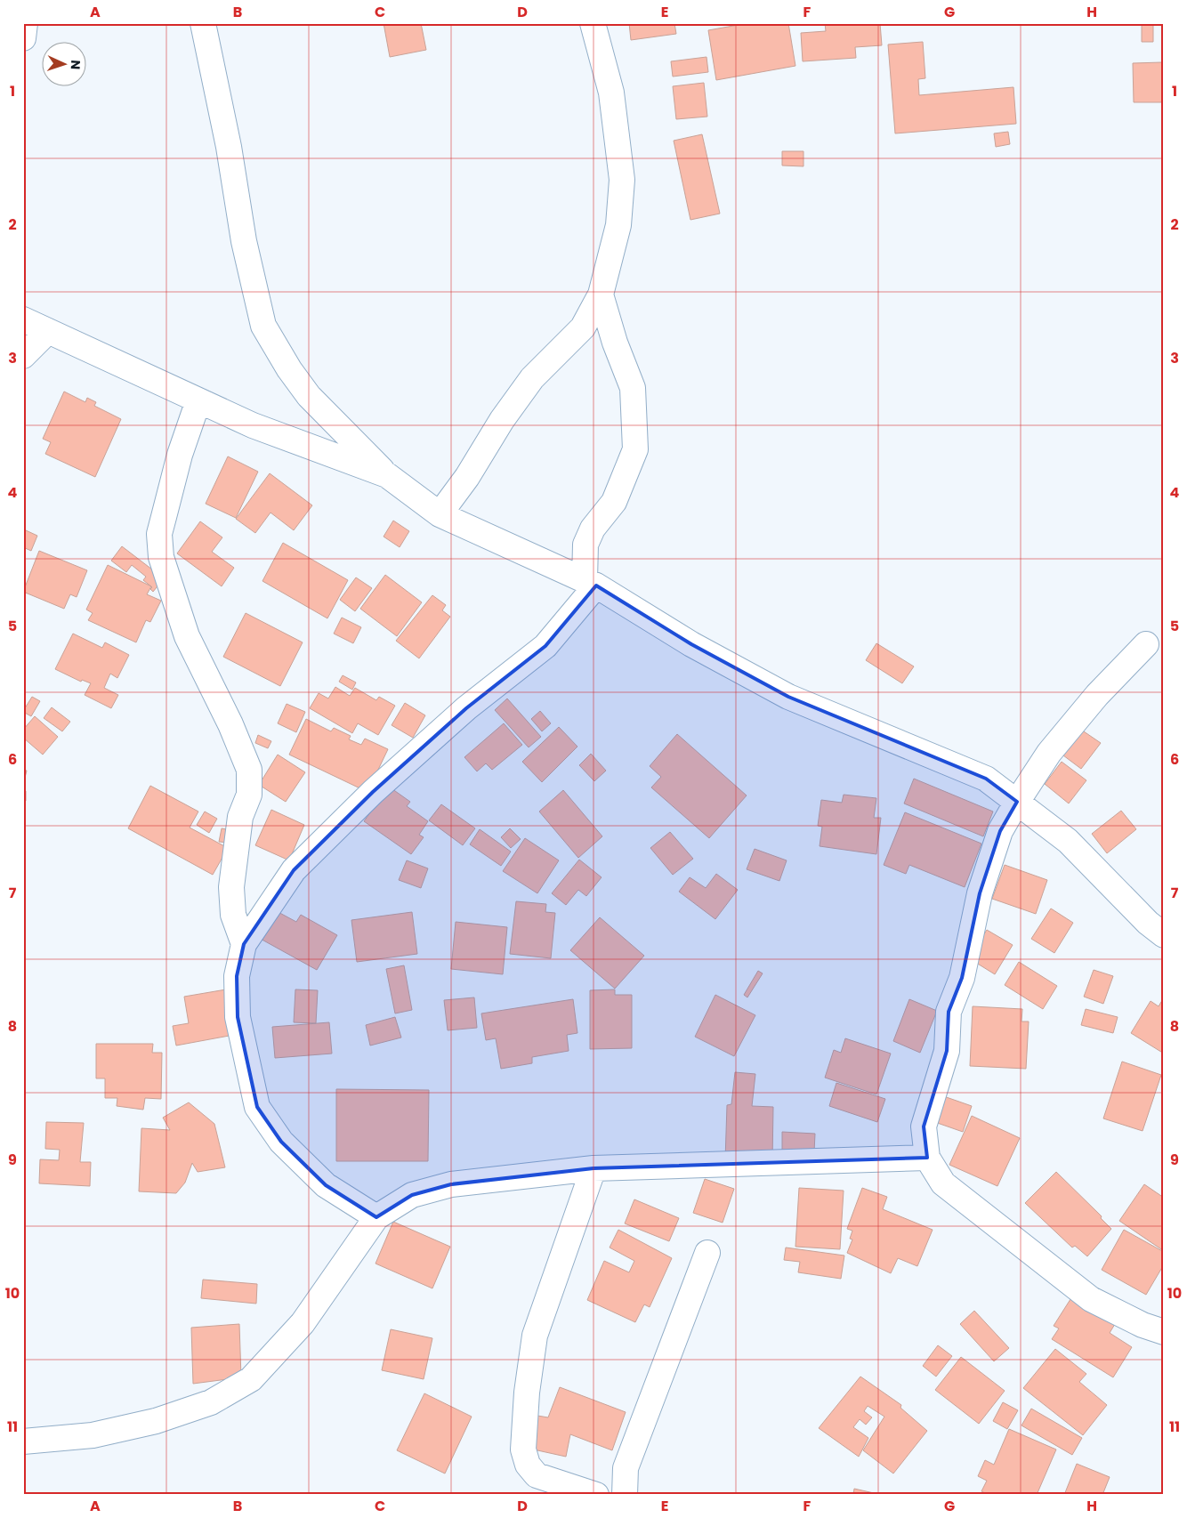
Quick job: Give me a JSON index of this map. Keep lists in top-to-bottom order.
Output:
{
  "north": "right",
  "grid": {
    "columns": [
      "A",
      "B",
      "C",
      "D",
      "E",
      "F",
      "G",
      "H"
    ],
    "rows": [
      "1",
      "2",
      "3",
      "4",
      "5",
      "6",
      "7",
      "8",
      "9",
      "10",
      "11"
    ]
  }
}
